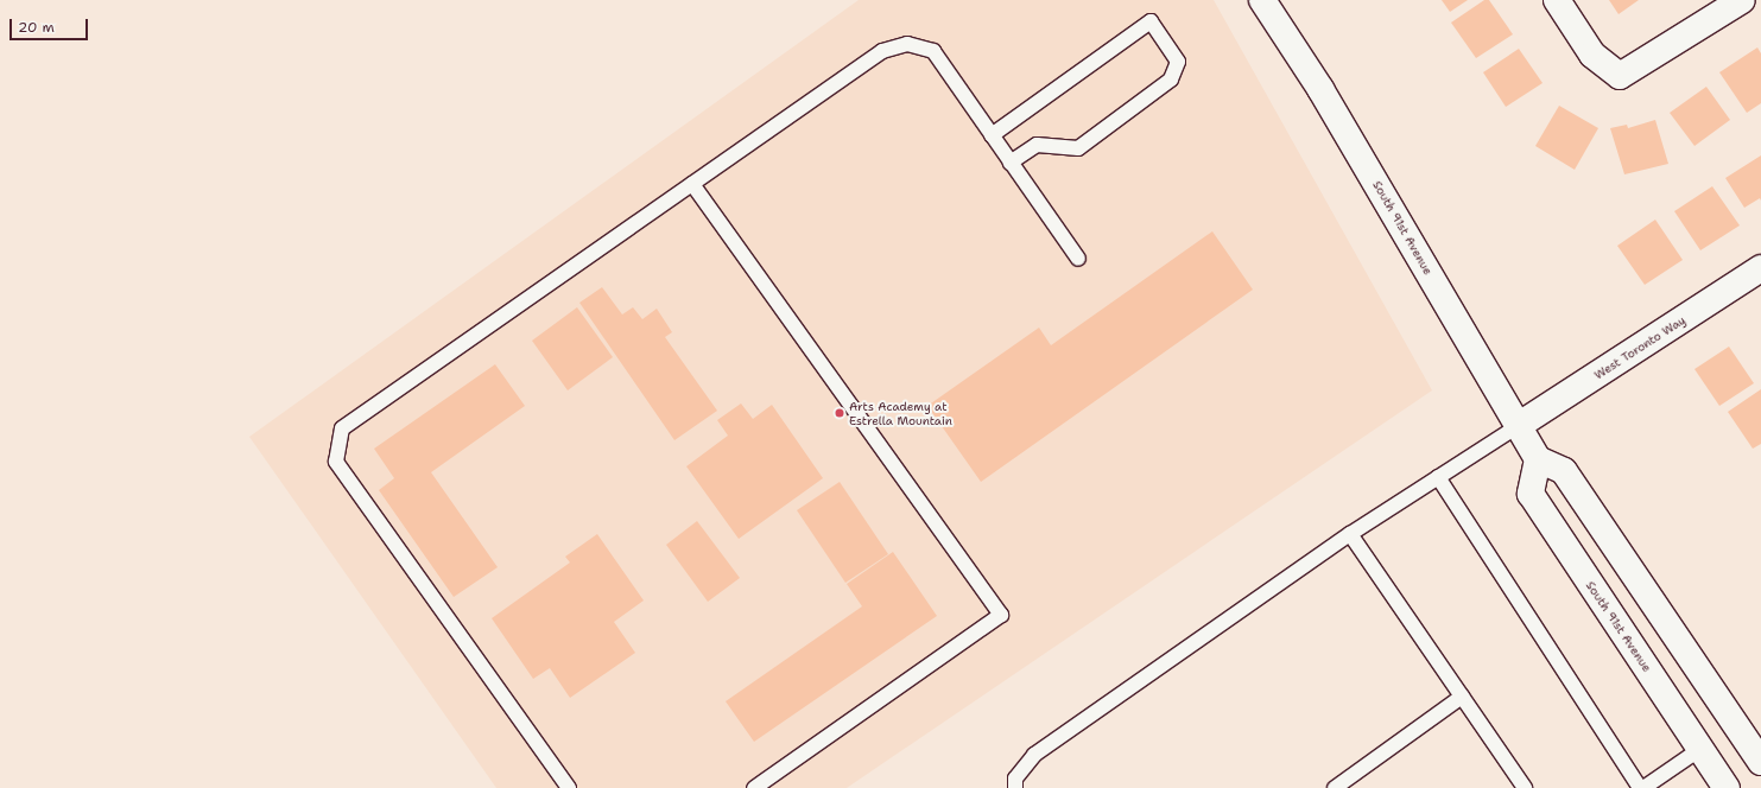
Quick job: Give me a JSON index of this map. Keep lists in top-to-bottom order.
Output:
{
  "streets": {
    "main road": ["South 91st Avenue", "West Toronto Way"]
  },
  "crossings": [
    ["South 91st Avenue", "West Toronto Way"]
  ],
  "places": ["Arts Academy at Estrella Mountain"],
  "scale_bar": "20 m"
}
